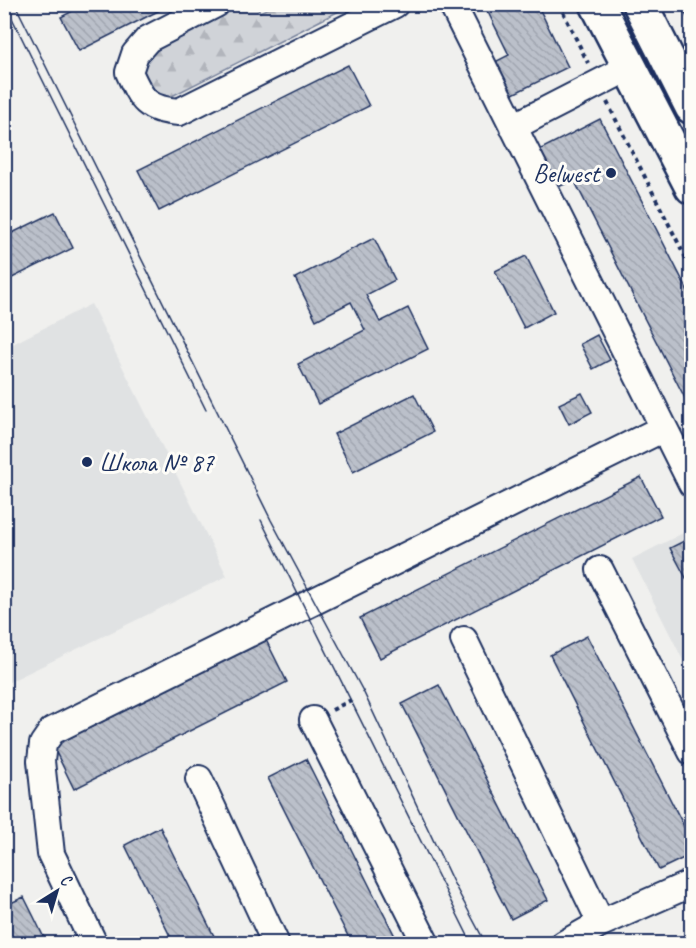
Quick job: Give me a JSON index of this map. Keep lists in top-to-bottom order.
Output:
{
  "places": ["Belwest", "Школа № 87"],
  "north": "top right"
}
